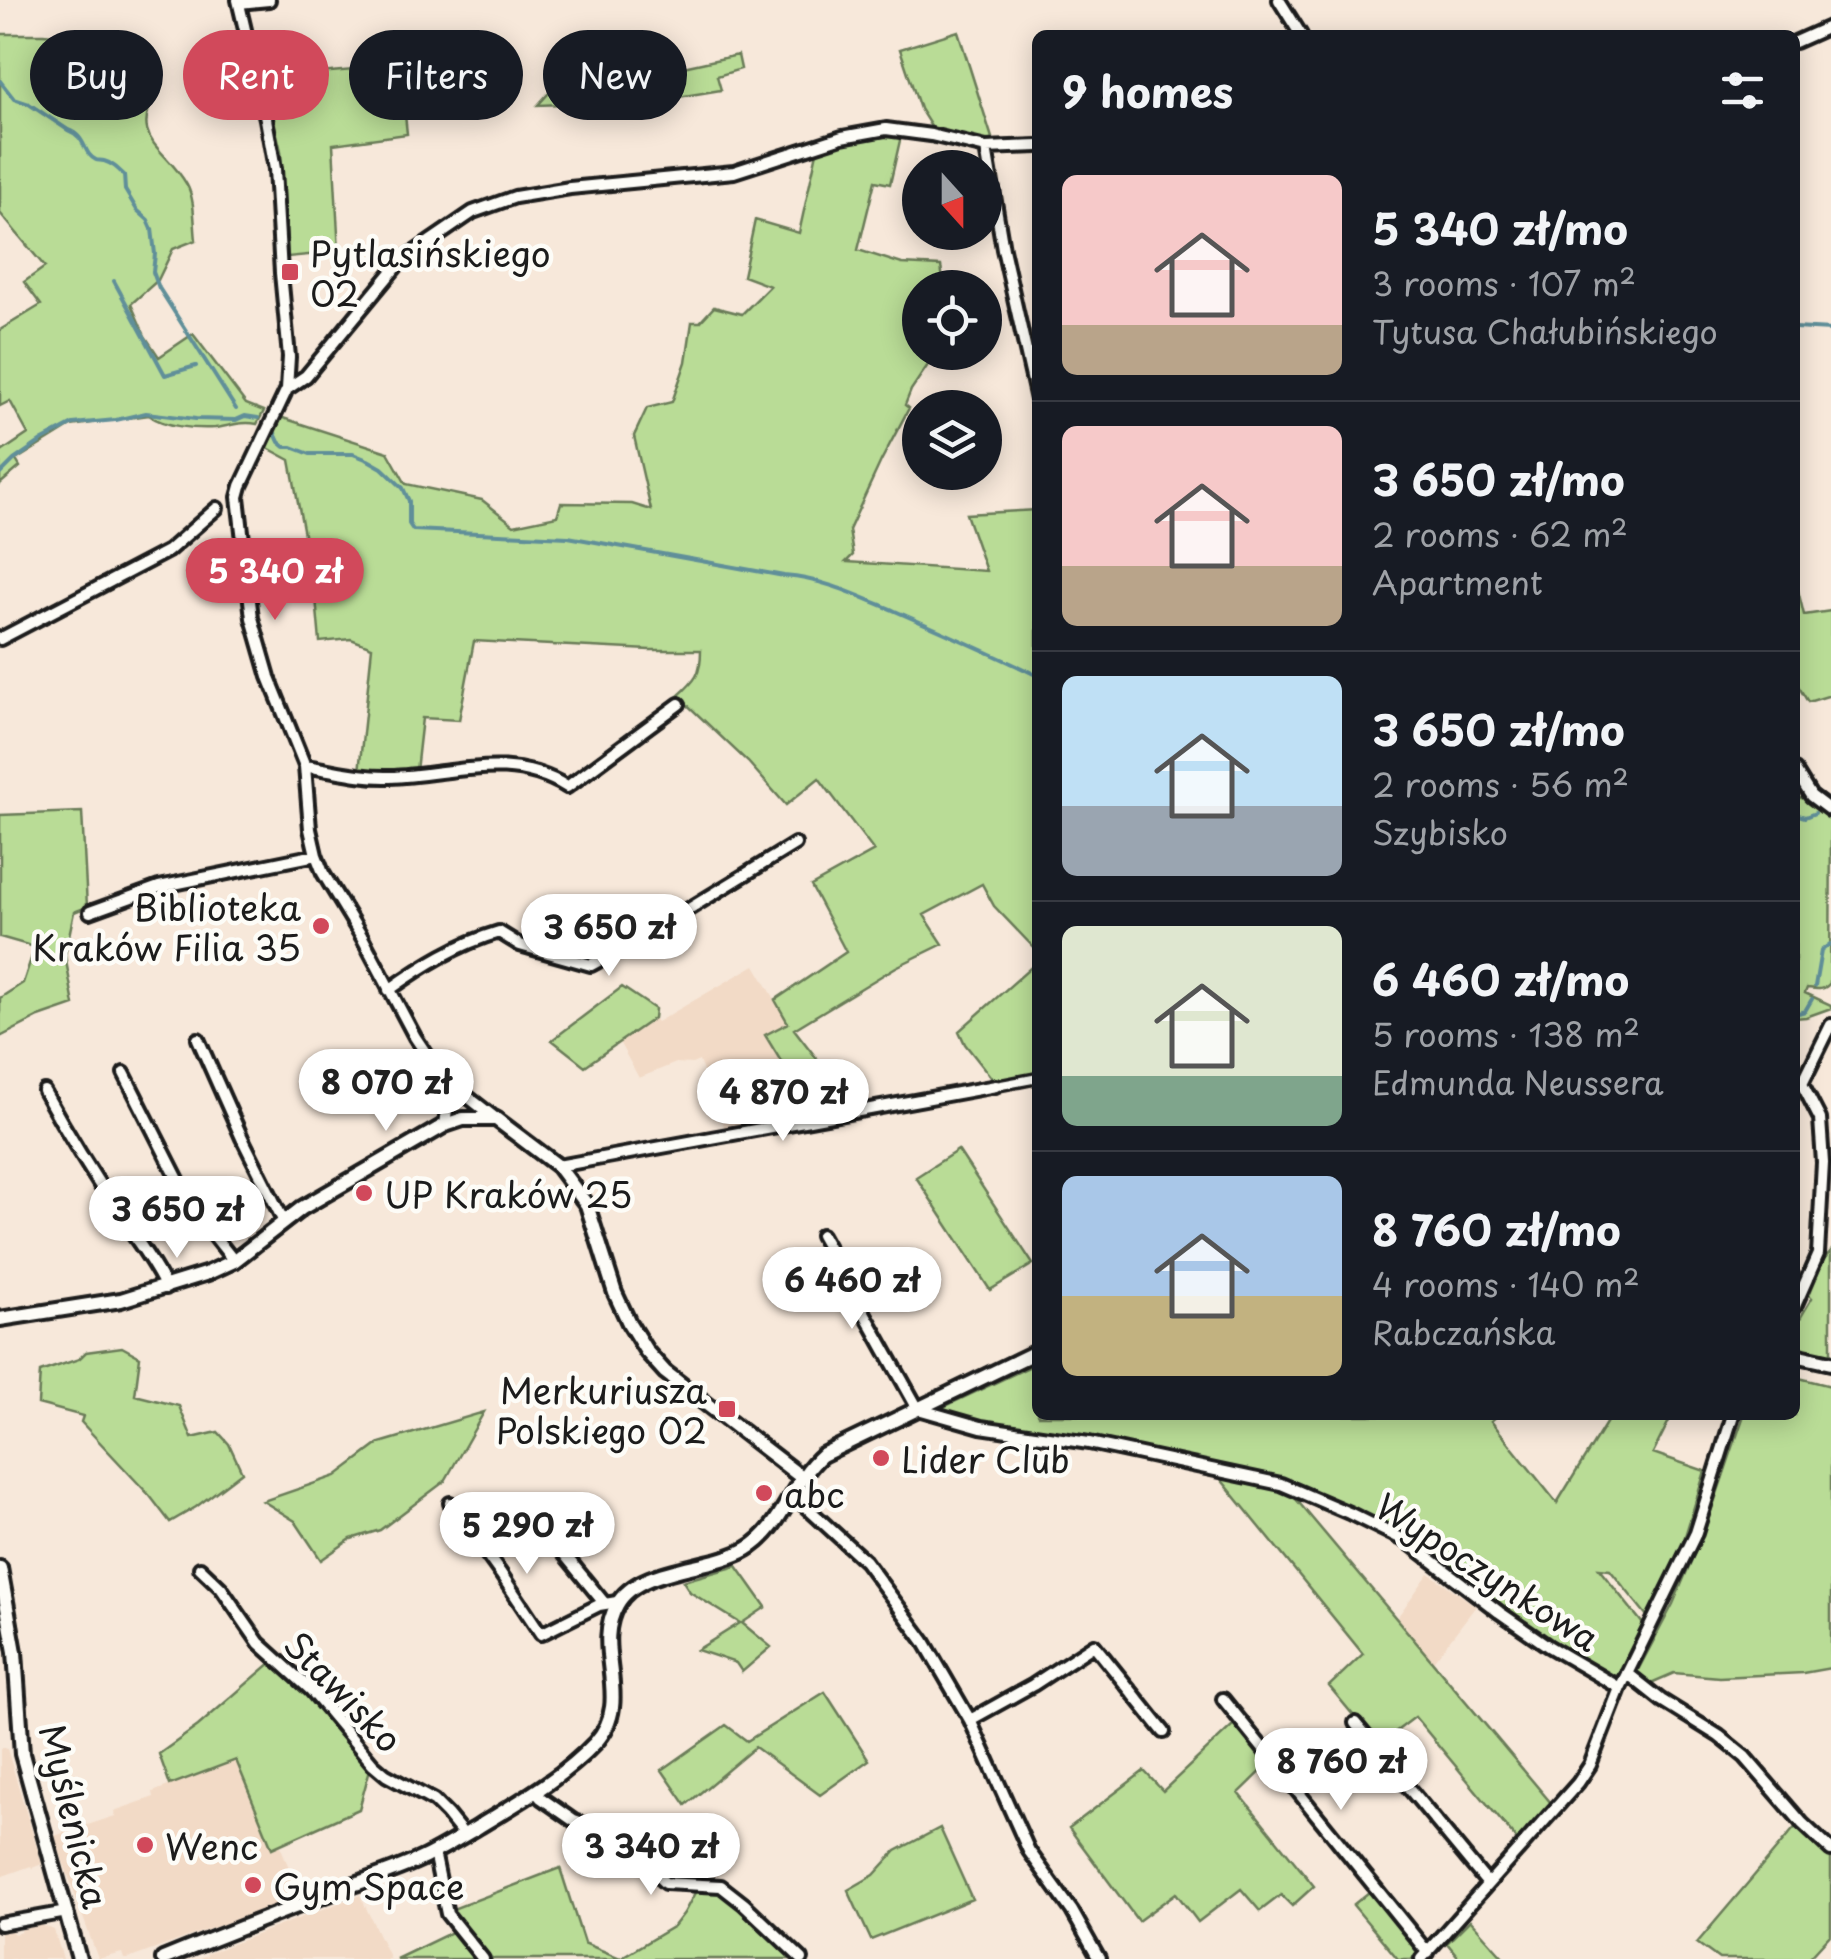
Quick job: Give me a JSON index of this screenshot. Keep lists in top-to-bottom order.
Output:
{
  "streets": {
    "street": ["Wypoczynkowa", "Stawisko", "Myślenicka"]
  },
  "places": {
    "transit": ["Pytlasińskiego 02", "Merkuriusza Polskiego 02"],
    "other": [
      "Biblioteka Kraków Filia 35",
      "UP Kraków 25",
      "Lider Club",
      "abc",
      "Wenc",
      "Gym Space"
    ]
  },
  "north": "bottom",
  "page": {
    "chip": [
      "Buy",
      "Rent",
      "Filters",
      "New"
    ],
    "heading": "9 homes",
    "list": [
      {
        "name": "5 340 zł/mo",
        "note": "3 rooms · 107 m² · Tytusa Chałubińskiego"
      },
      {
        "name": "3 650 zł/mo",
        "note": "2 rooms · 62 m² · Apartment"
      },
      {
        "name": "3 650 zł/mo",
        "note": "2 rooms · 56 m² · Szybisko"
      },
      {
        "name": "6 460 zł/mo",
        "note": "5 rooms · 138 m² · Edmunda Neussera"
      },
      {
        "name": "8 760 zł/mo",
        "note": "4 rooms · 140 m² · Rabczańska"
      }
    ],
    "price": [
      "5 340 zł",
      "3 650 zł",
      "8 070 zł",
      "4 870 zł",
      "3 650 zł",
      "6 460 zł",
      "5 290 zł",
      "8 760 zł",
      "3 340 zł"
    ]
  }
}
